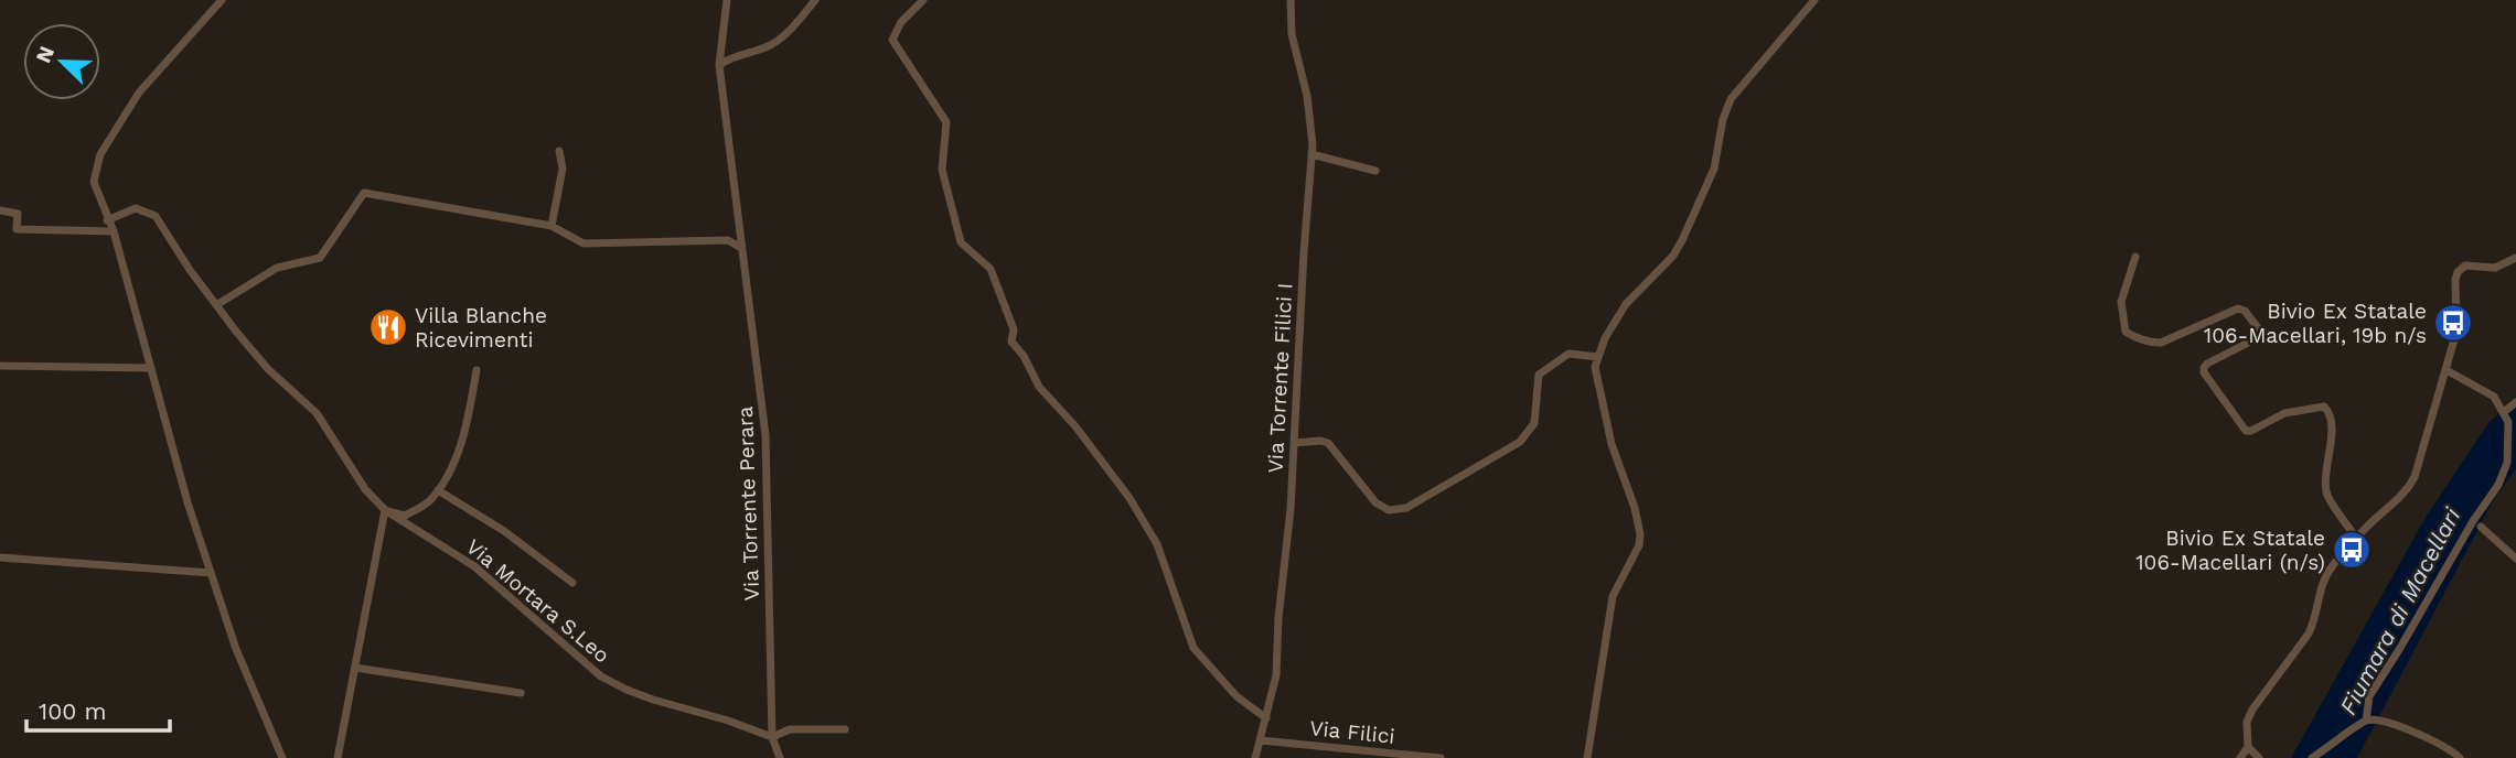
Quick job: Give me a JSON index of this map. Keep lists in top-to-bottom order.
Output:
{
  "streets": {
    "street": [
      "Via Torrente Filici I",
      "Via Torrente Perara",
      "Via Mortara S.Leo",
      "Via Filici"
    ]
  },
  "crossings": [
    ["Via Torrente Filici I", "Via Filici"],
    ["Via Torrente Perara", "Via Mortara S.Leo"]
  ],
  "water": ["Fiumara di Macellari"],
  "places": {
    "bus stop": ["Bivio Ex Statale 106-Macellari, 19b n/s", "Bivio Ex Statale 106-Macellari (n/s)"],
    "restaurant": ["Villa Blanche Ricevimenti"]
  },
  "scale_bar": "100 m",
  "north": "top left"
}
